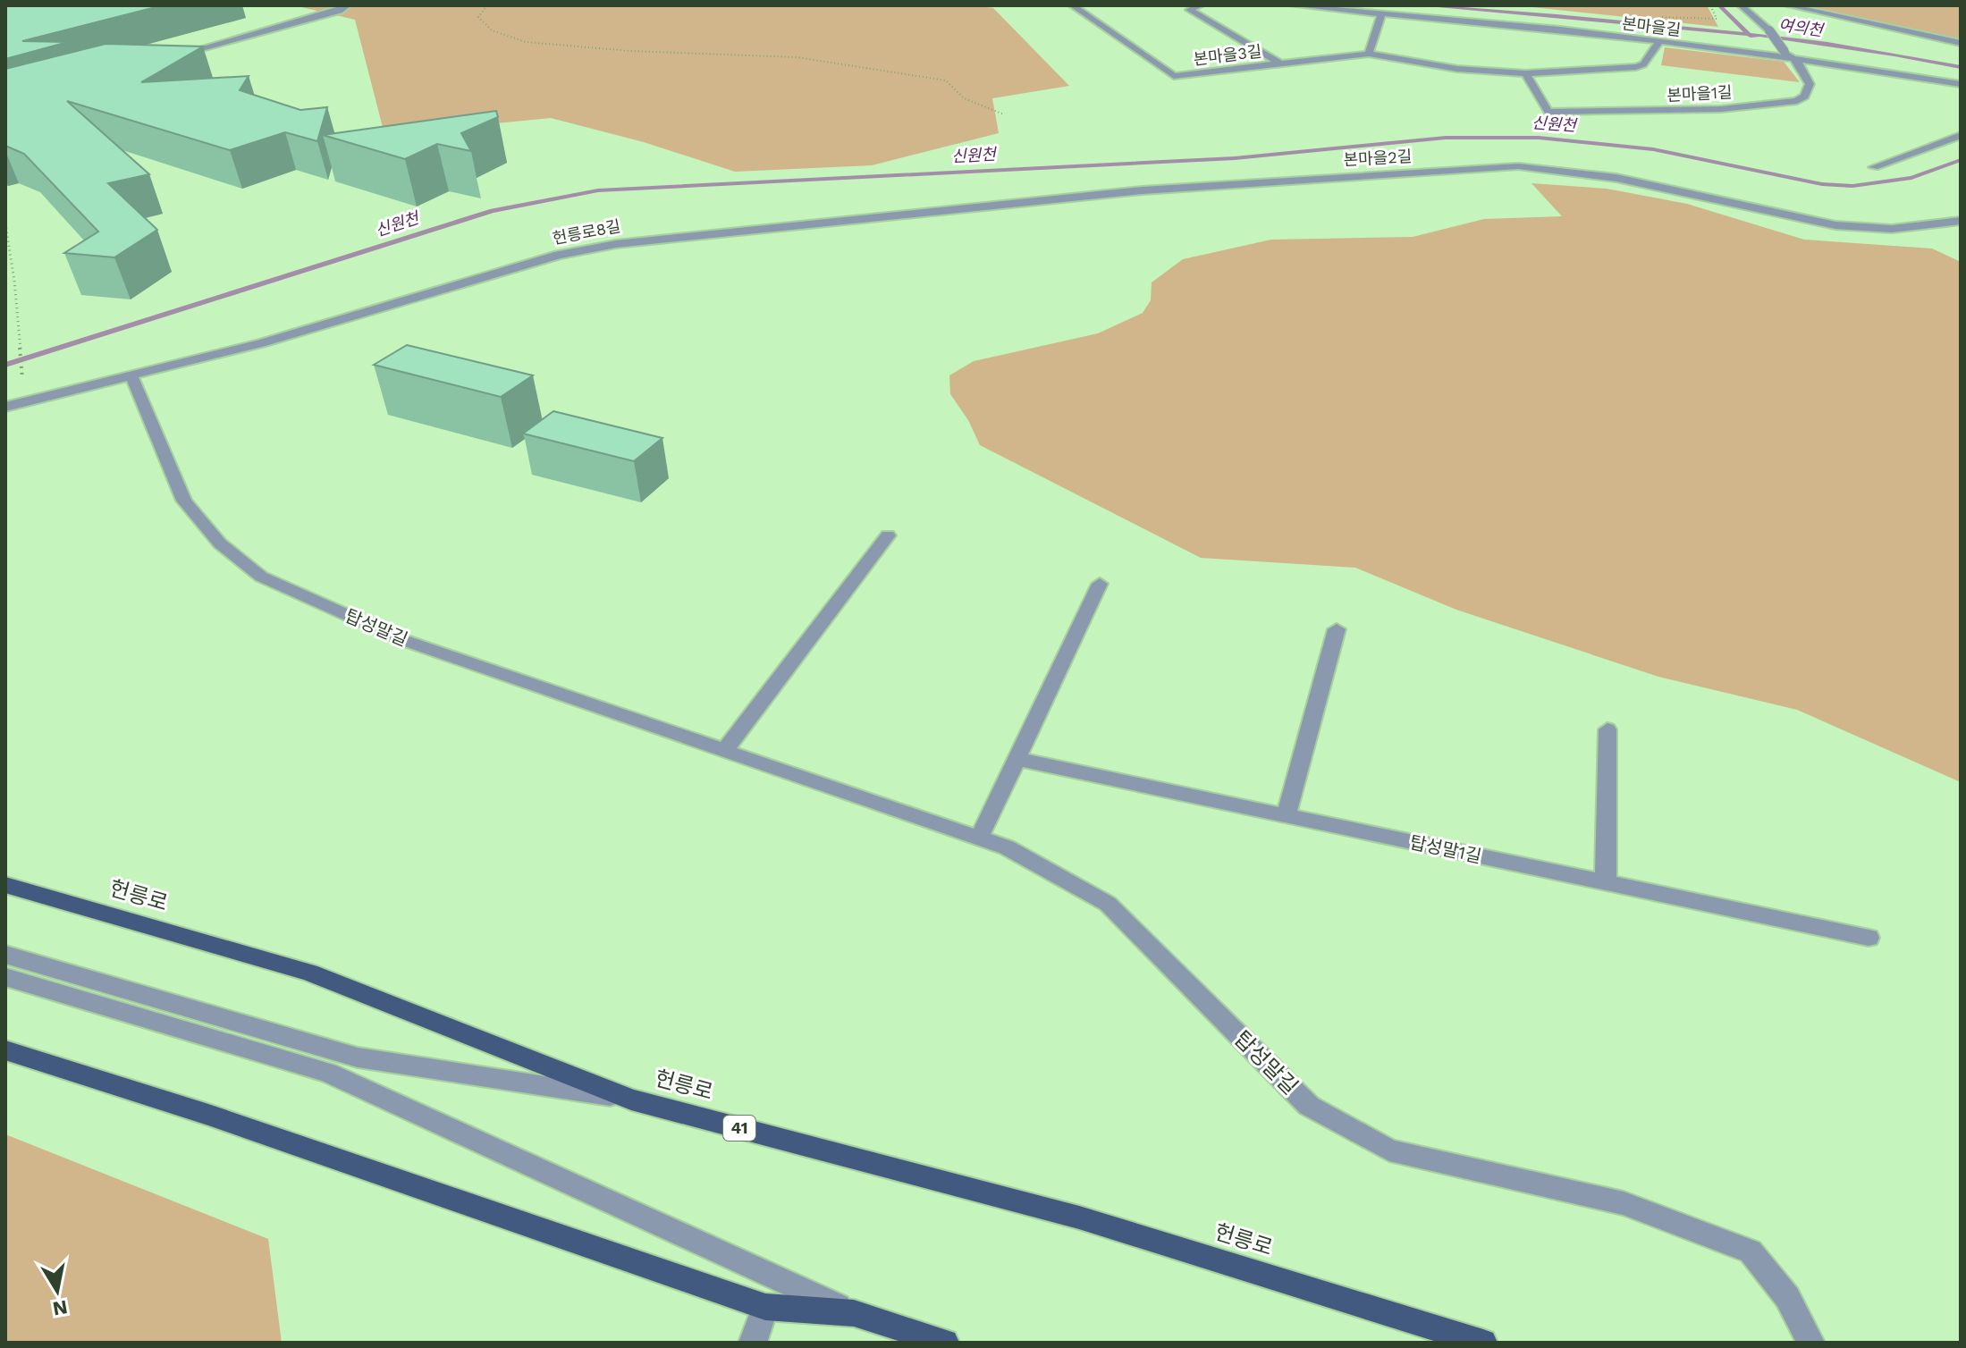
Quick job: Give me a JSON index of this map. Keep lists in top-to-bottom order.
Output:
{
  "streets": {
    "main road": ["헌릉로", "41"],
    "street": [
      "본마을길",
      "본마을3길",
      "본마을1길",
      "본마을2길",
      "헌릉로8길",
      "탑성말길",
      "탑성말1길"
    ]
  },
  "crossings": [
    ["본마을길", "본마을1길"],
    ["본마을2길", "헌릉로8길"],
    ["헌릉로8길", "탑성말길"]
  ],
  "water": ["여의천", "신원천"],
  "north": "bottom"
}
